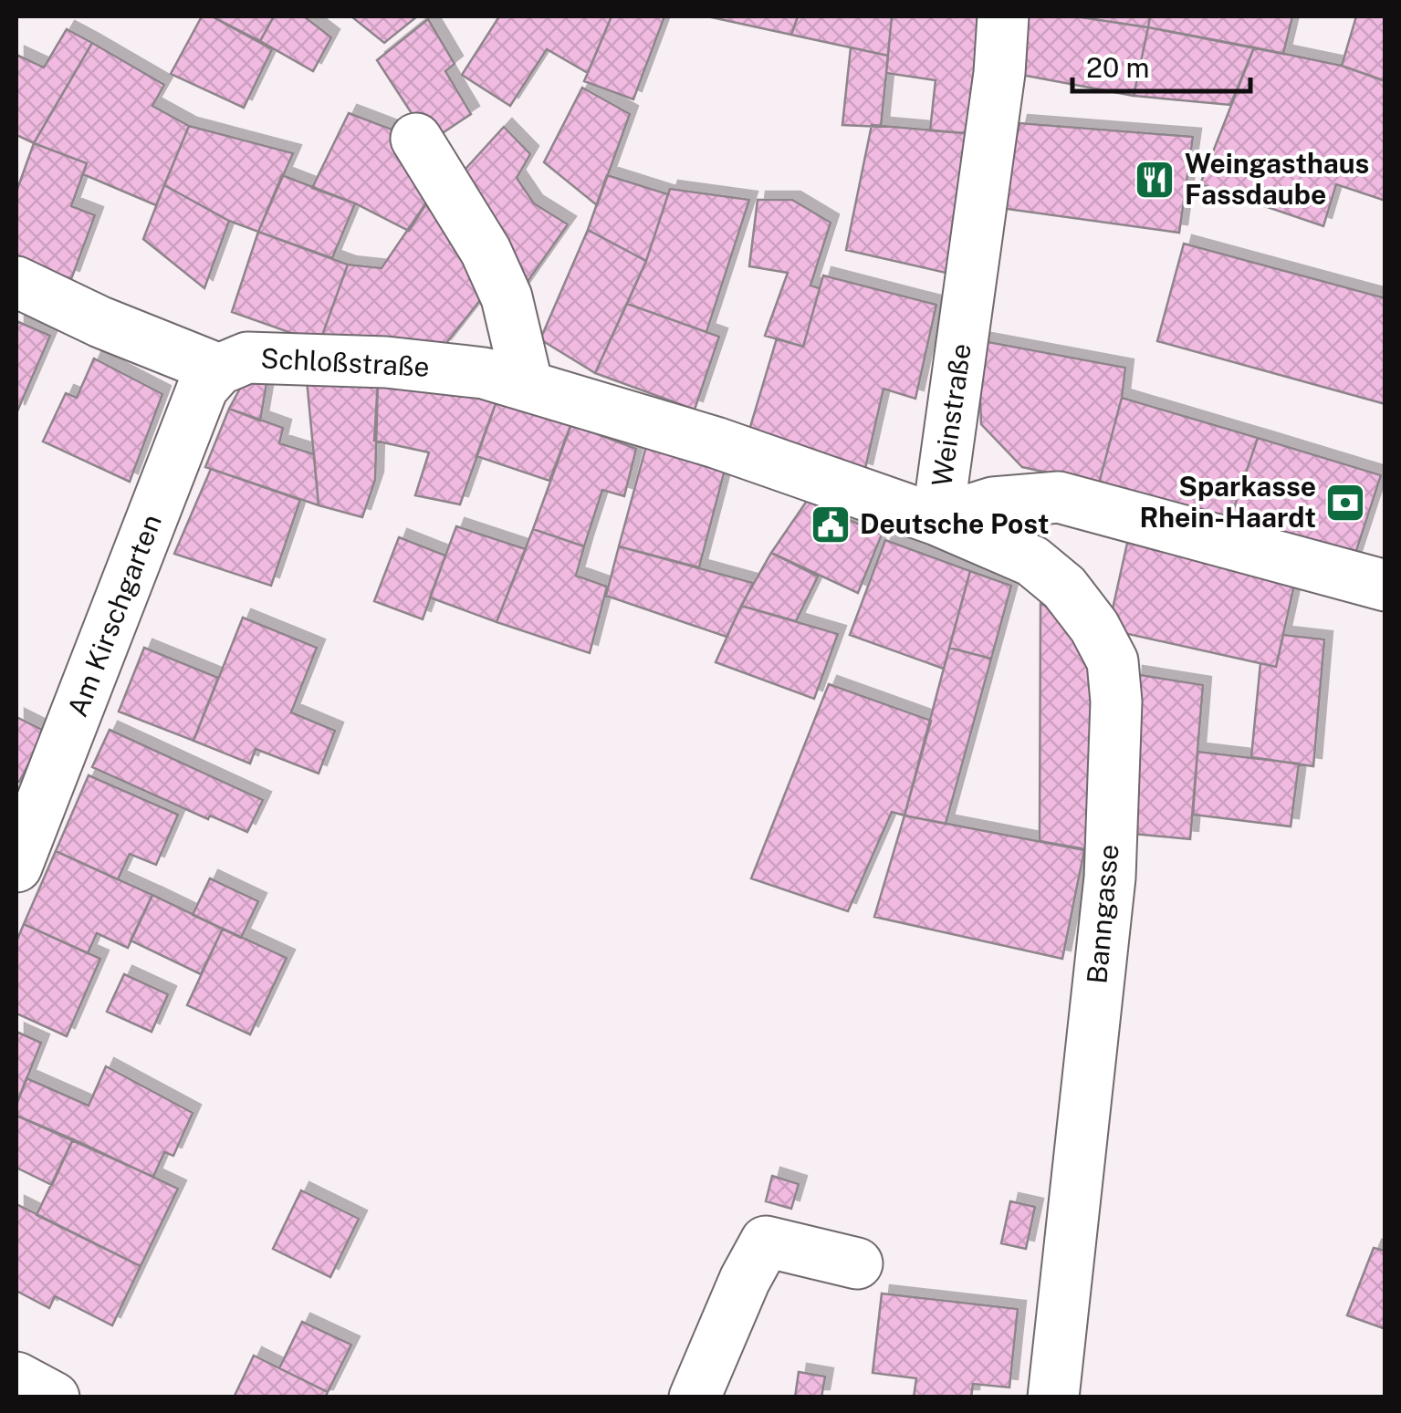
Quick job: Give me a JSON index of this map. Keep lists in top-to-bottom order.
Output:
{
  "streets": {
    "street": [
      "Schloßstraße",
      "Weinstraße",
      "Am Kirschgarten",
      "Banngasse"
    ]
  },
  "crossings": [
    ["Schloßstraße", "Weinstraße"],
    ["Schloßstraße", "Am Kirschgarten"],
    ["Schloßstraße", "Banngasse"],
    ["Weinstraße", "Banngasse"]
  ],
  "places": {
    "restaurant": ["Weingasthaus Fassdaube"],
    "bank": ["Sparkasse Rhein-Haardt"],
    "public building": ["Deutsche Post"]
  },
  "scale_bar": "20 m"
}
